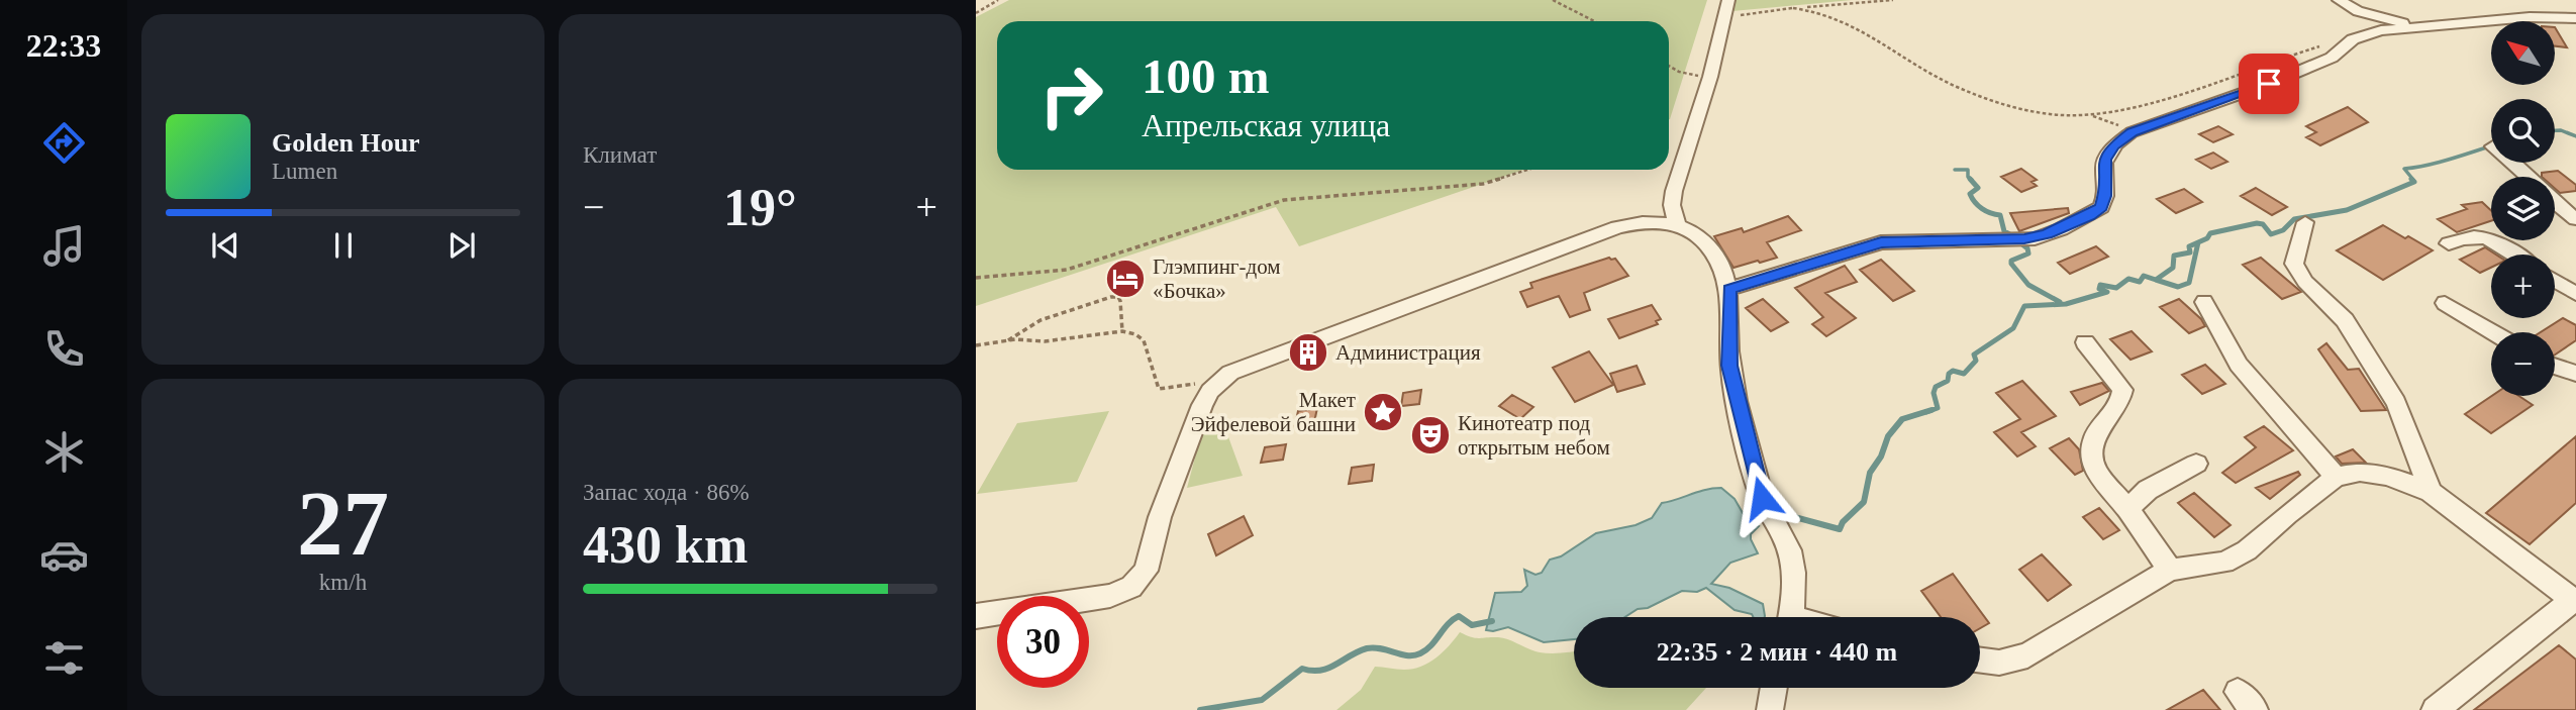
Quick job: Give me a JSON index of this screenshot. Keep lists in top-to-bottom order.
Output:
{
  "places": {
    "hotel": ["Глэмпинг-дом «Бочка»"],
    "building": ["Администрация"],
    "place": ["Макет Эйфелевой башни"],
    "theatre": ["Кинотеатр под открытым небом"]
  },
  "north": "top left",
  "page": {
    "tabs": "22:33",
    "tile": [
      "Климат",
      ["27", "km/h"],
      ["Запас хода · 86%", "430 km"]
    ],
    "map_buttons": ["+", "−"],
    "turn": ["100 m", "Апрельская улица"],
    "song": ["Golden Hour", "Lumen"],
    "heat": ["−", "19°", "+"],
    "limit": "30",
    "trip": "22:35 · 2 мин · 440 m"
  }
}
